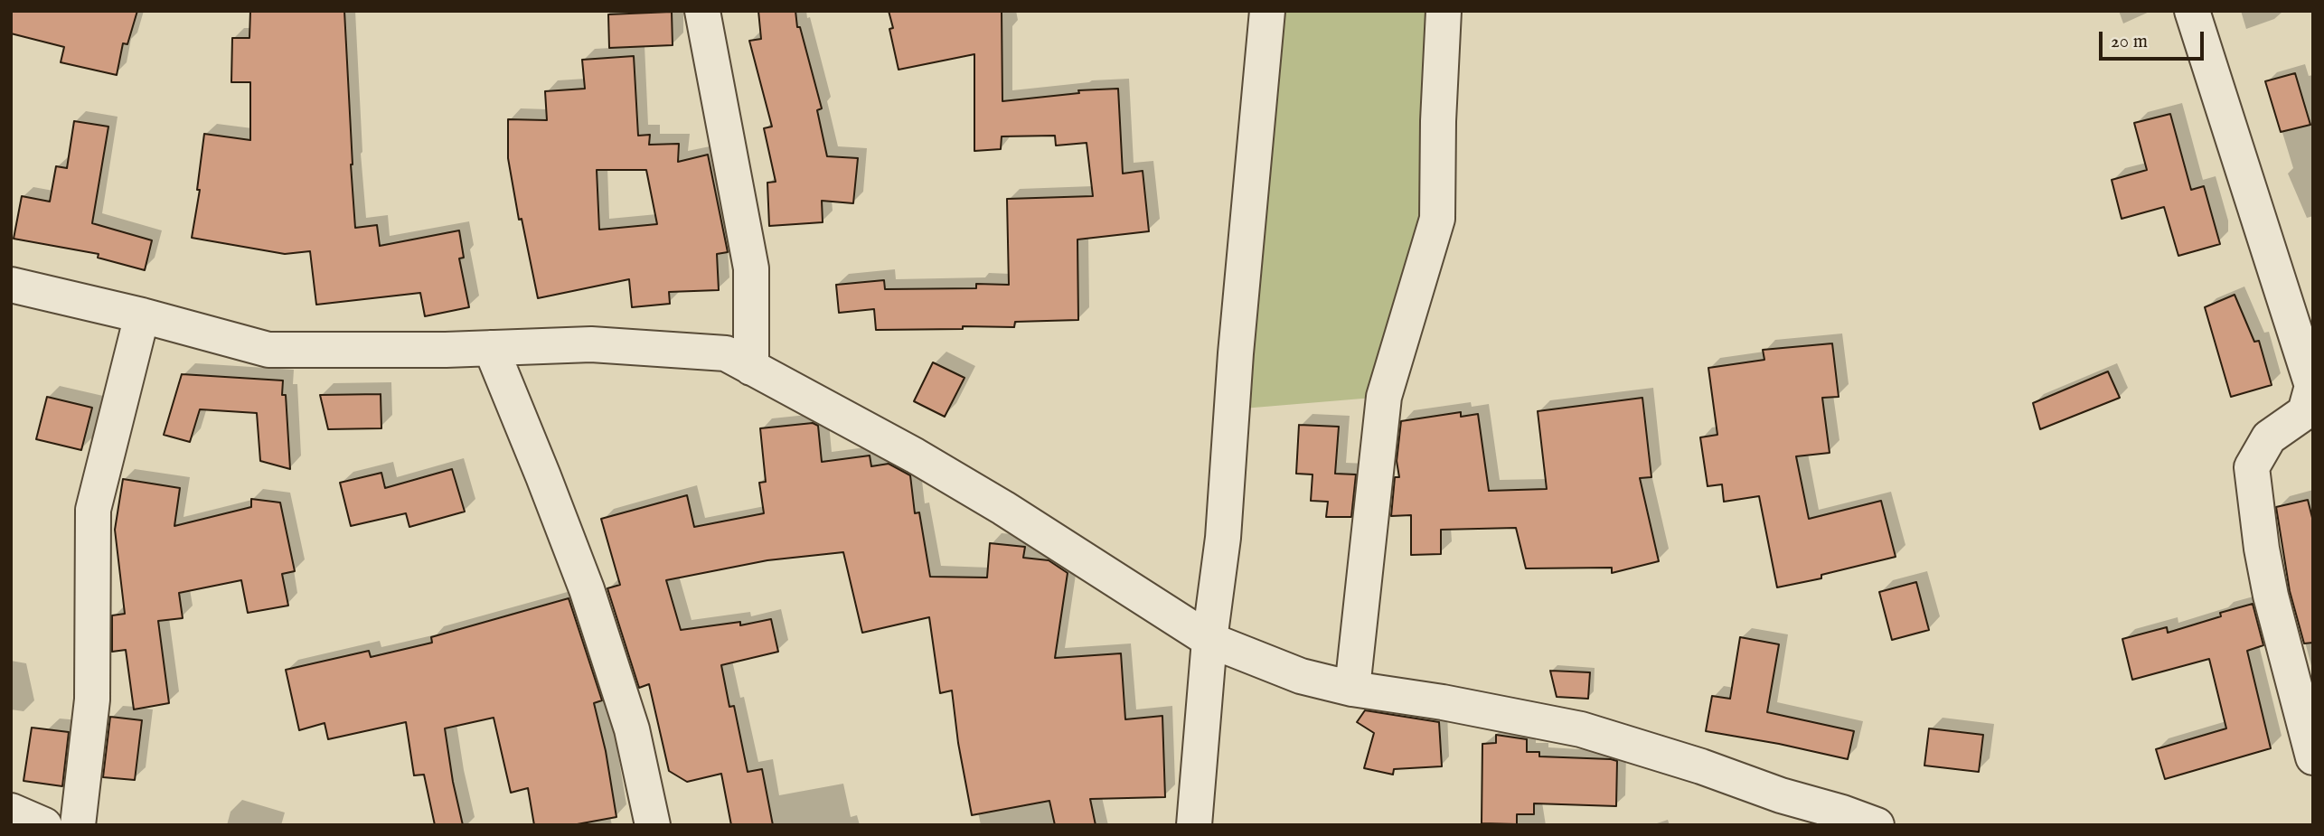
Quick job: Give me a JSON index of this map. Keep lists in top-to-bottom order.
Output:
{
  "scale_bar": "20 m"
}
